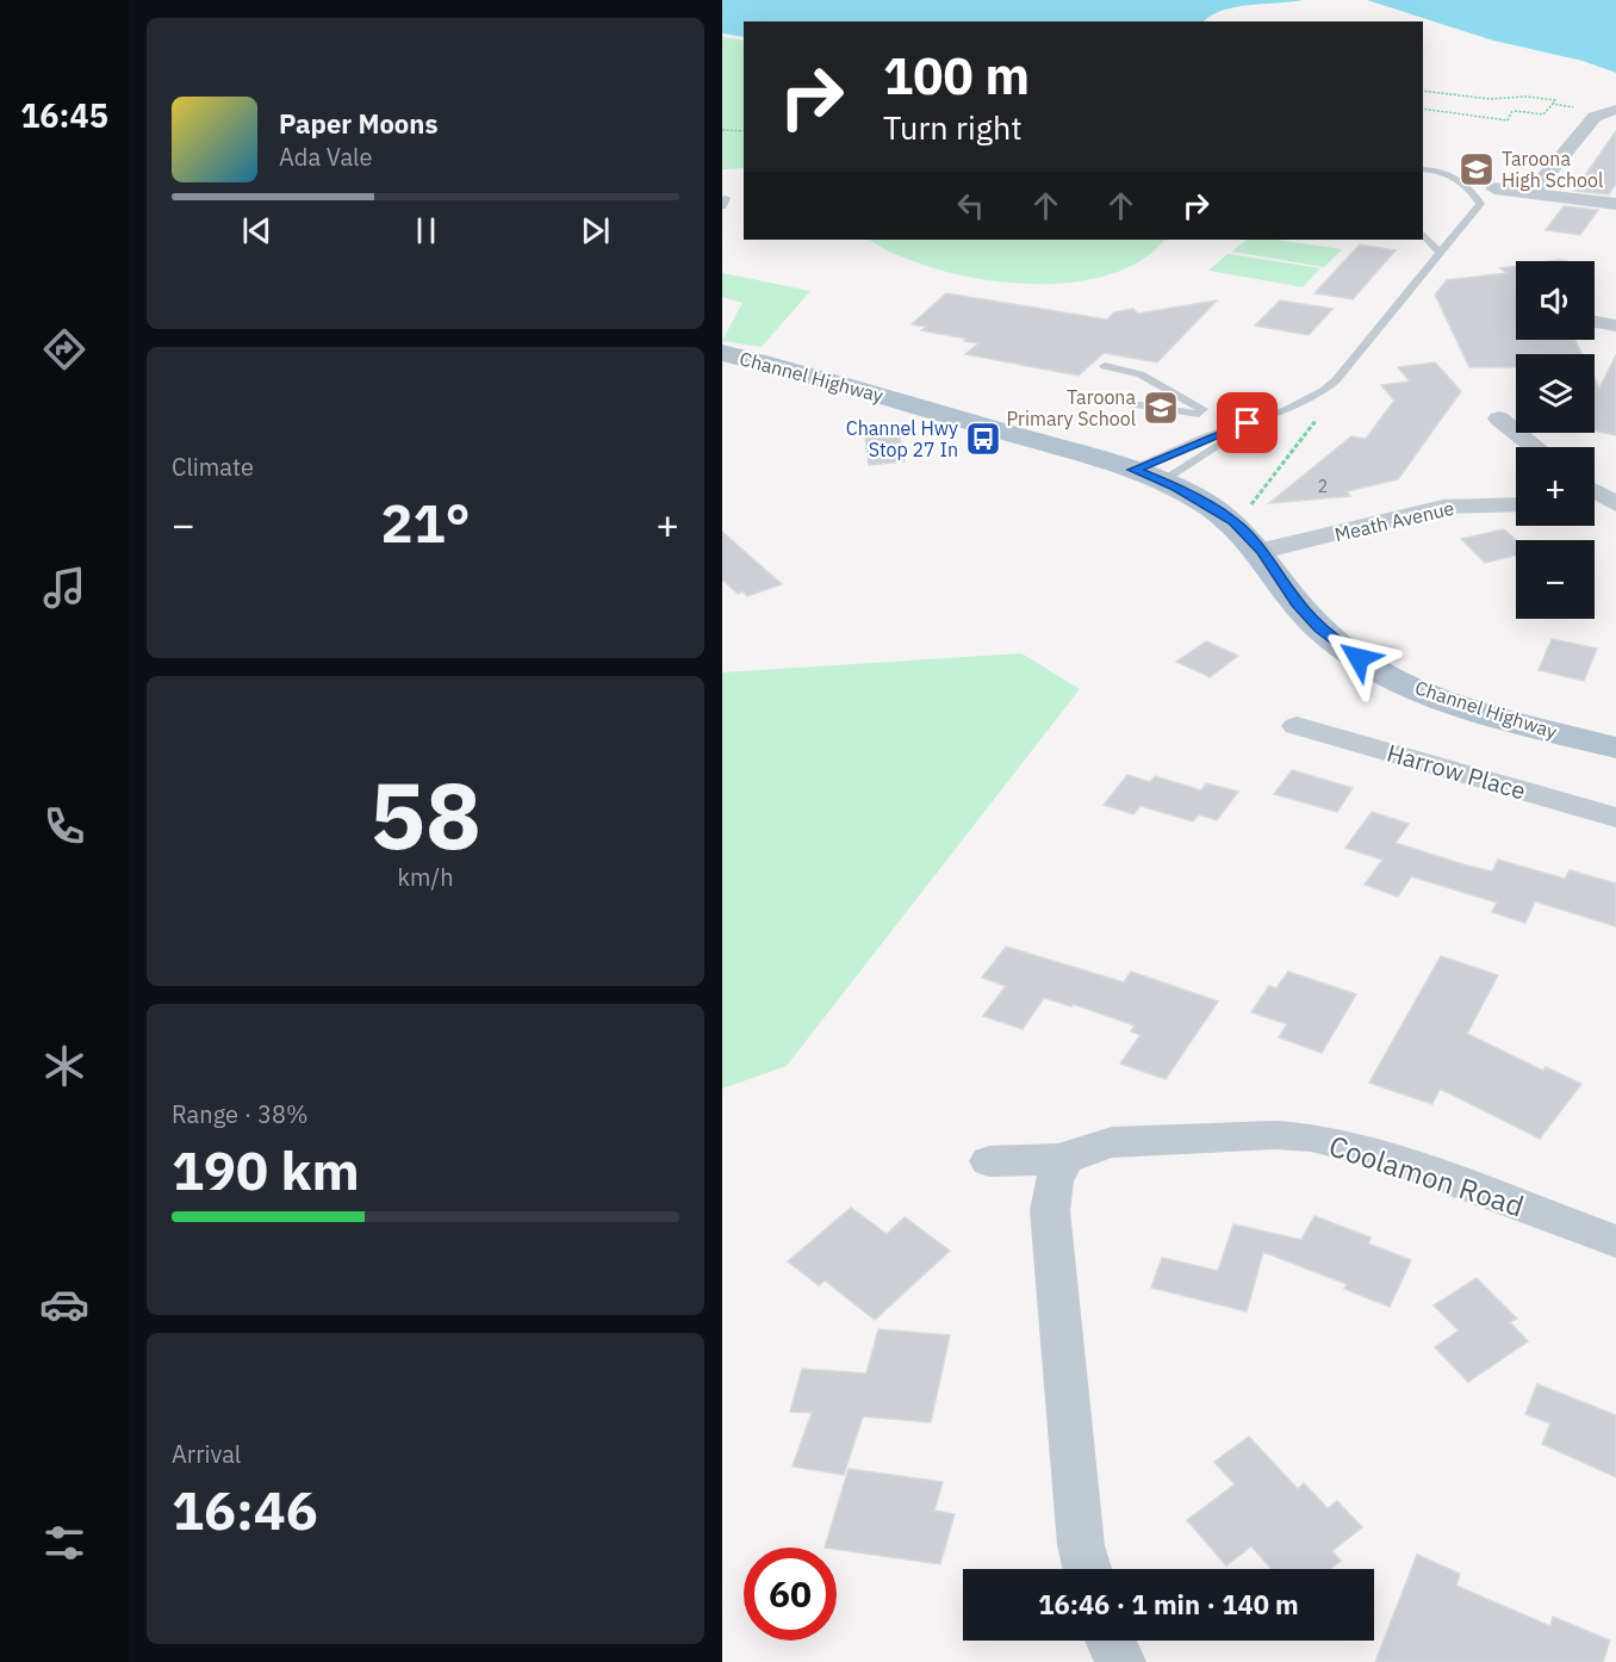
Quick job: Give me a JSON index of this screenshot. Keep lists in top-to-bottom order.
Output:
{
  "streets": {
    "main road": ["Channel Highway"],
    "street": ["Meath Avenue", "Harrow Place", "Coolamon Road"]
  },
  "crossings": [
    ["Channel Highway", "Meath Avenue"]
  ],
  "places": {
    "school or university": ["Taroona High School", "Taroona Primary School"],
    "bus stop": ["Channel Hwy Stop 27 In"]
  },
  "house_numbers": ["2"],
  "page": {
    "tabs": "16:45",
    "turn": ["100 m", "Turn right"],
    "song": ["Paper Moons", "Ada Vale"],
    "map_buttons": ["+", "−"],
    "tile": [
      "Climate",
      ["58", "km/h"],
      ["Range · 38%", "190 km"],
      ["Arrival", "16:46"]
    ],
    "heat": ["−", "21°", "+"],
    "limit": "60",
    "trip": "16:46 · 1 min · 140 m"
  }
}
